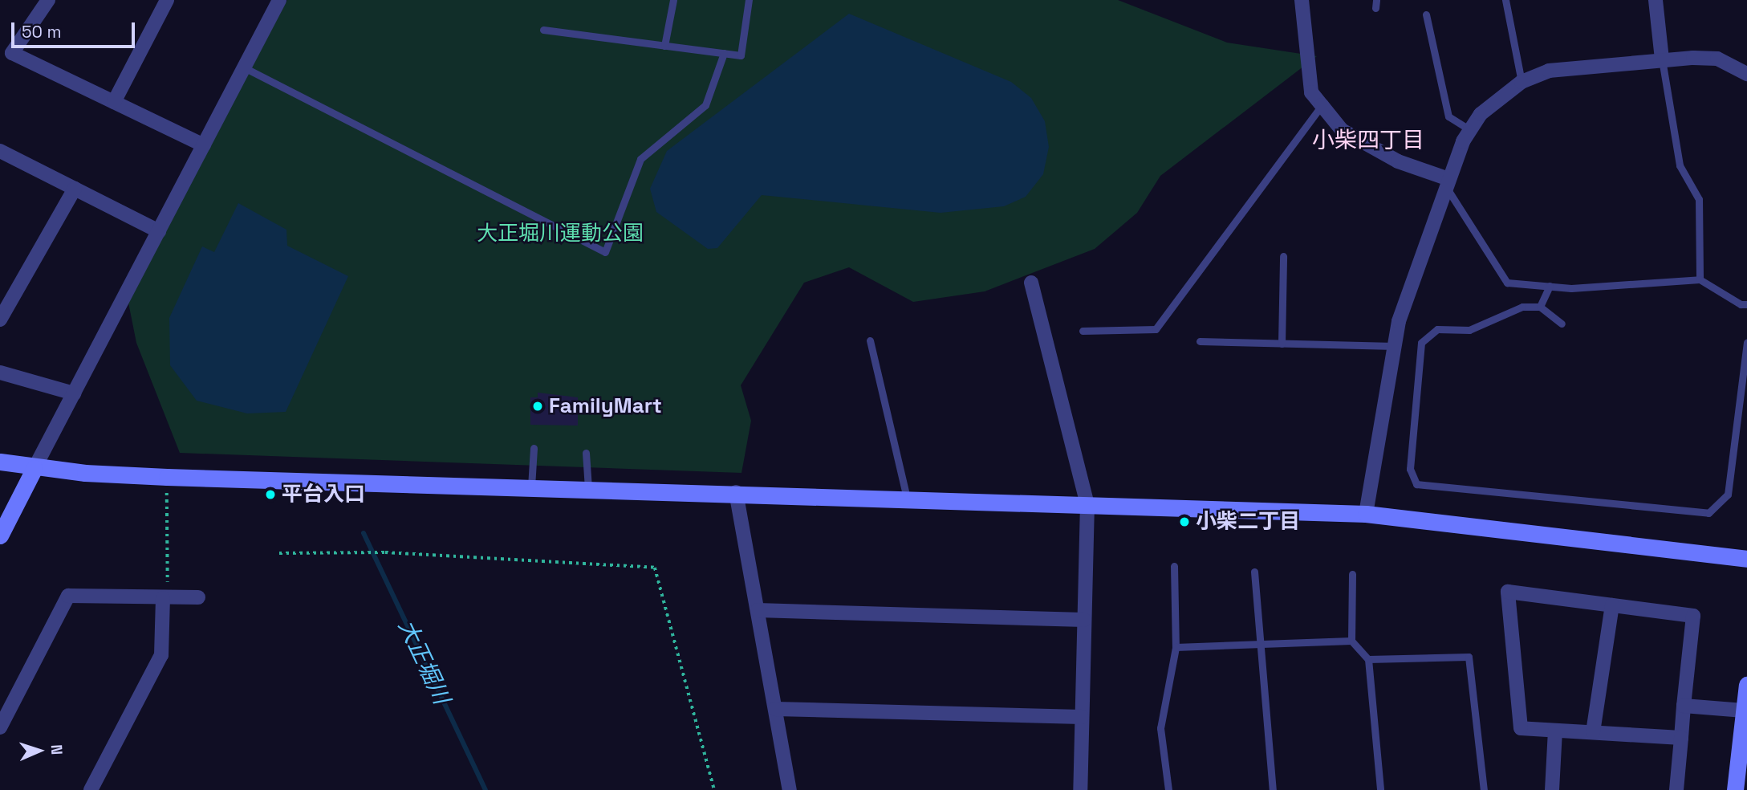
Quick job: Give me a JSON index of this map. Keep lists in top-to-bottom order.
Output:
{
  "districts": ["小柴四丁目"],
  "water": ["大正堀川"],
  "parks": ["大正堀川運動公園"],
  "places": ["FamilyMart", "平台入口", "小柴二丁目"],
  "scale_bar": "50 m",
  "north": "right"
}
